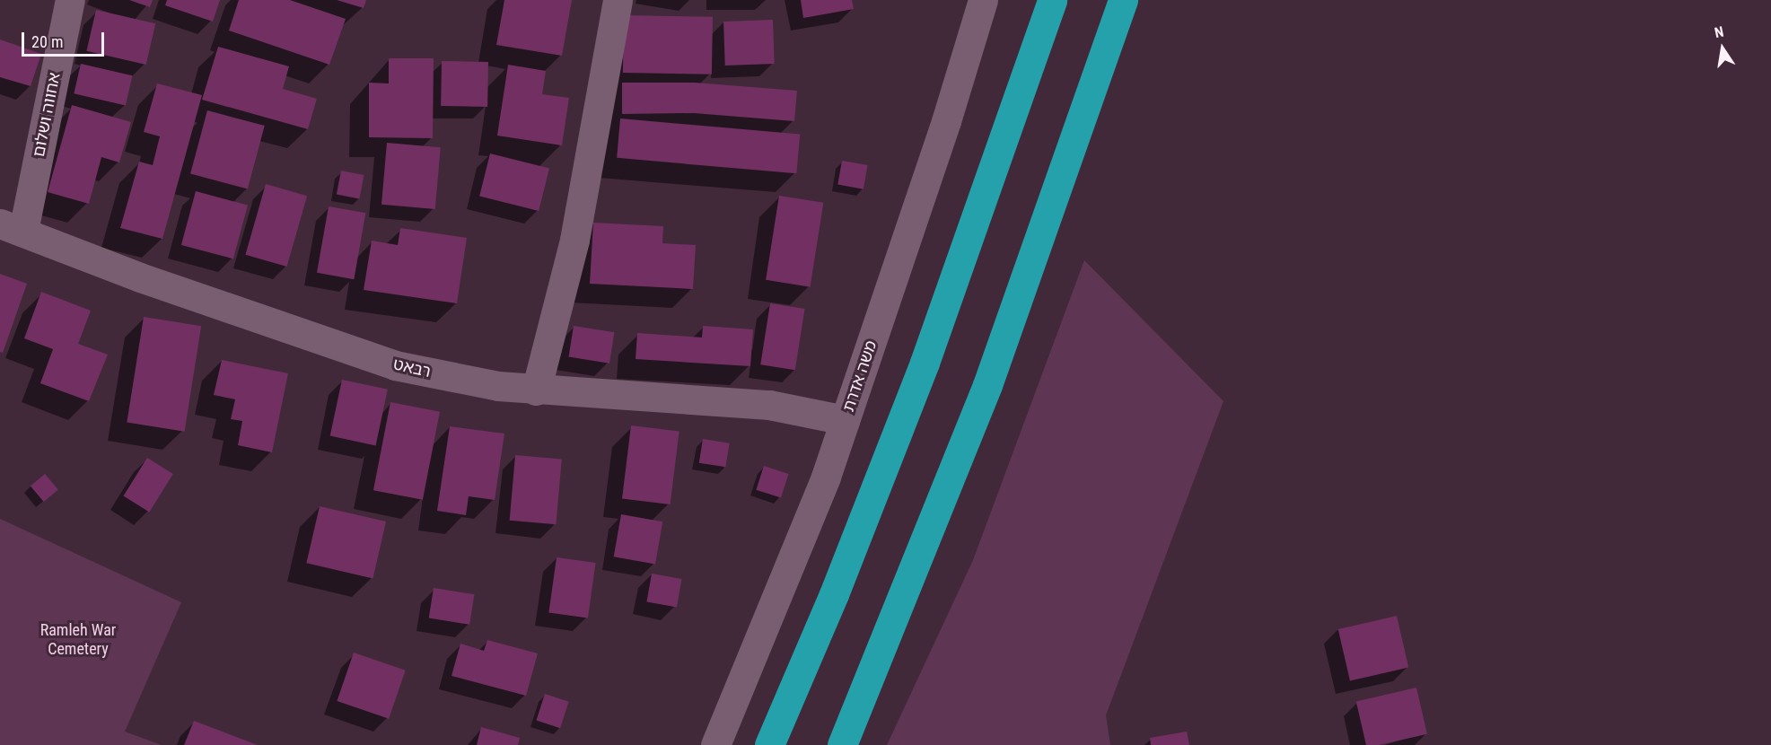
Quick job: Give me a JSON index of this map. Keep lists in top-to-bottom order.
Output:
{
  "streets": {
    "street": ["אחווה ושלום", "רבאט", "משה אדרת"]
  },
  "crossings": [
    ["אחווה ושלום", "רבאט"],
    ["רבאט", "משה אדרת"]
  ],
  "parks": ["Ramleh War Cemetery"],
  "scale_bar": "20 m",
  "north": "top"
}
